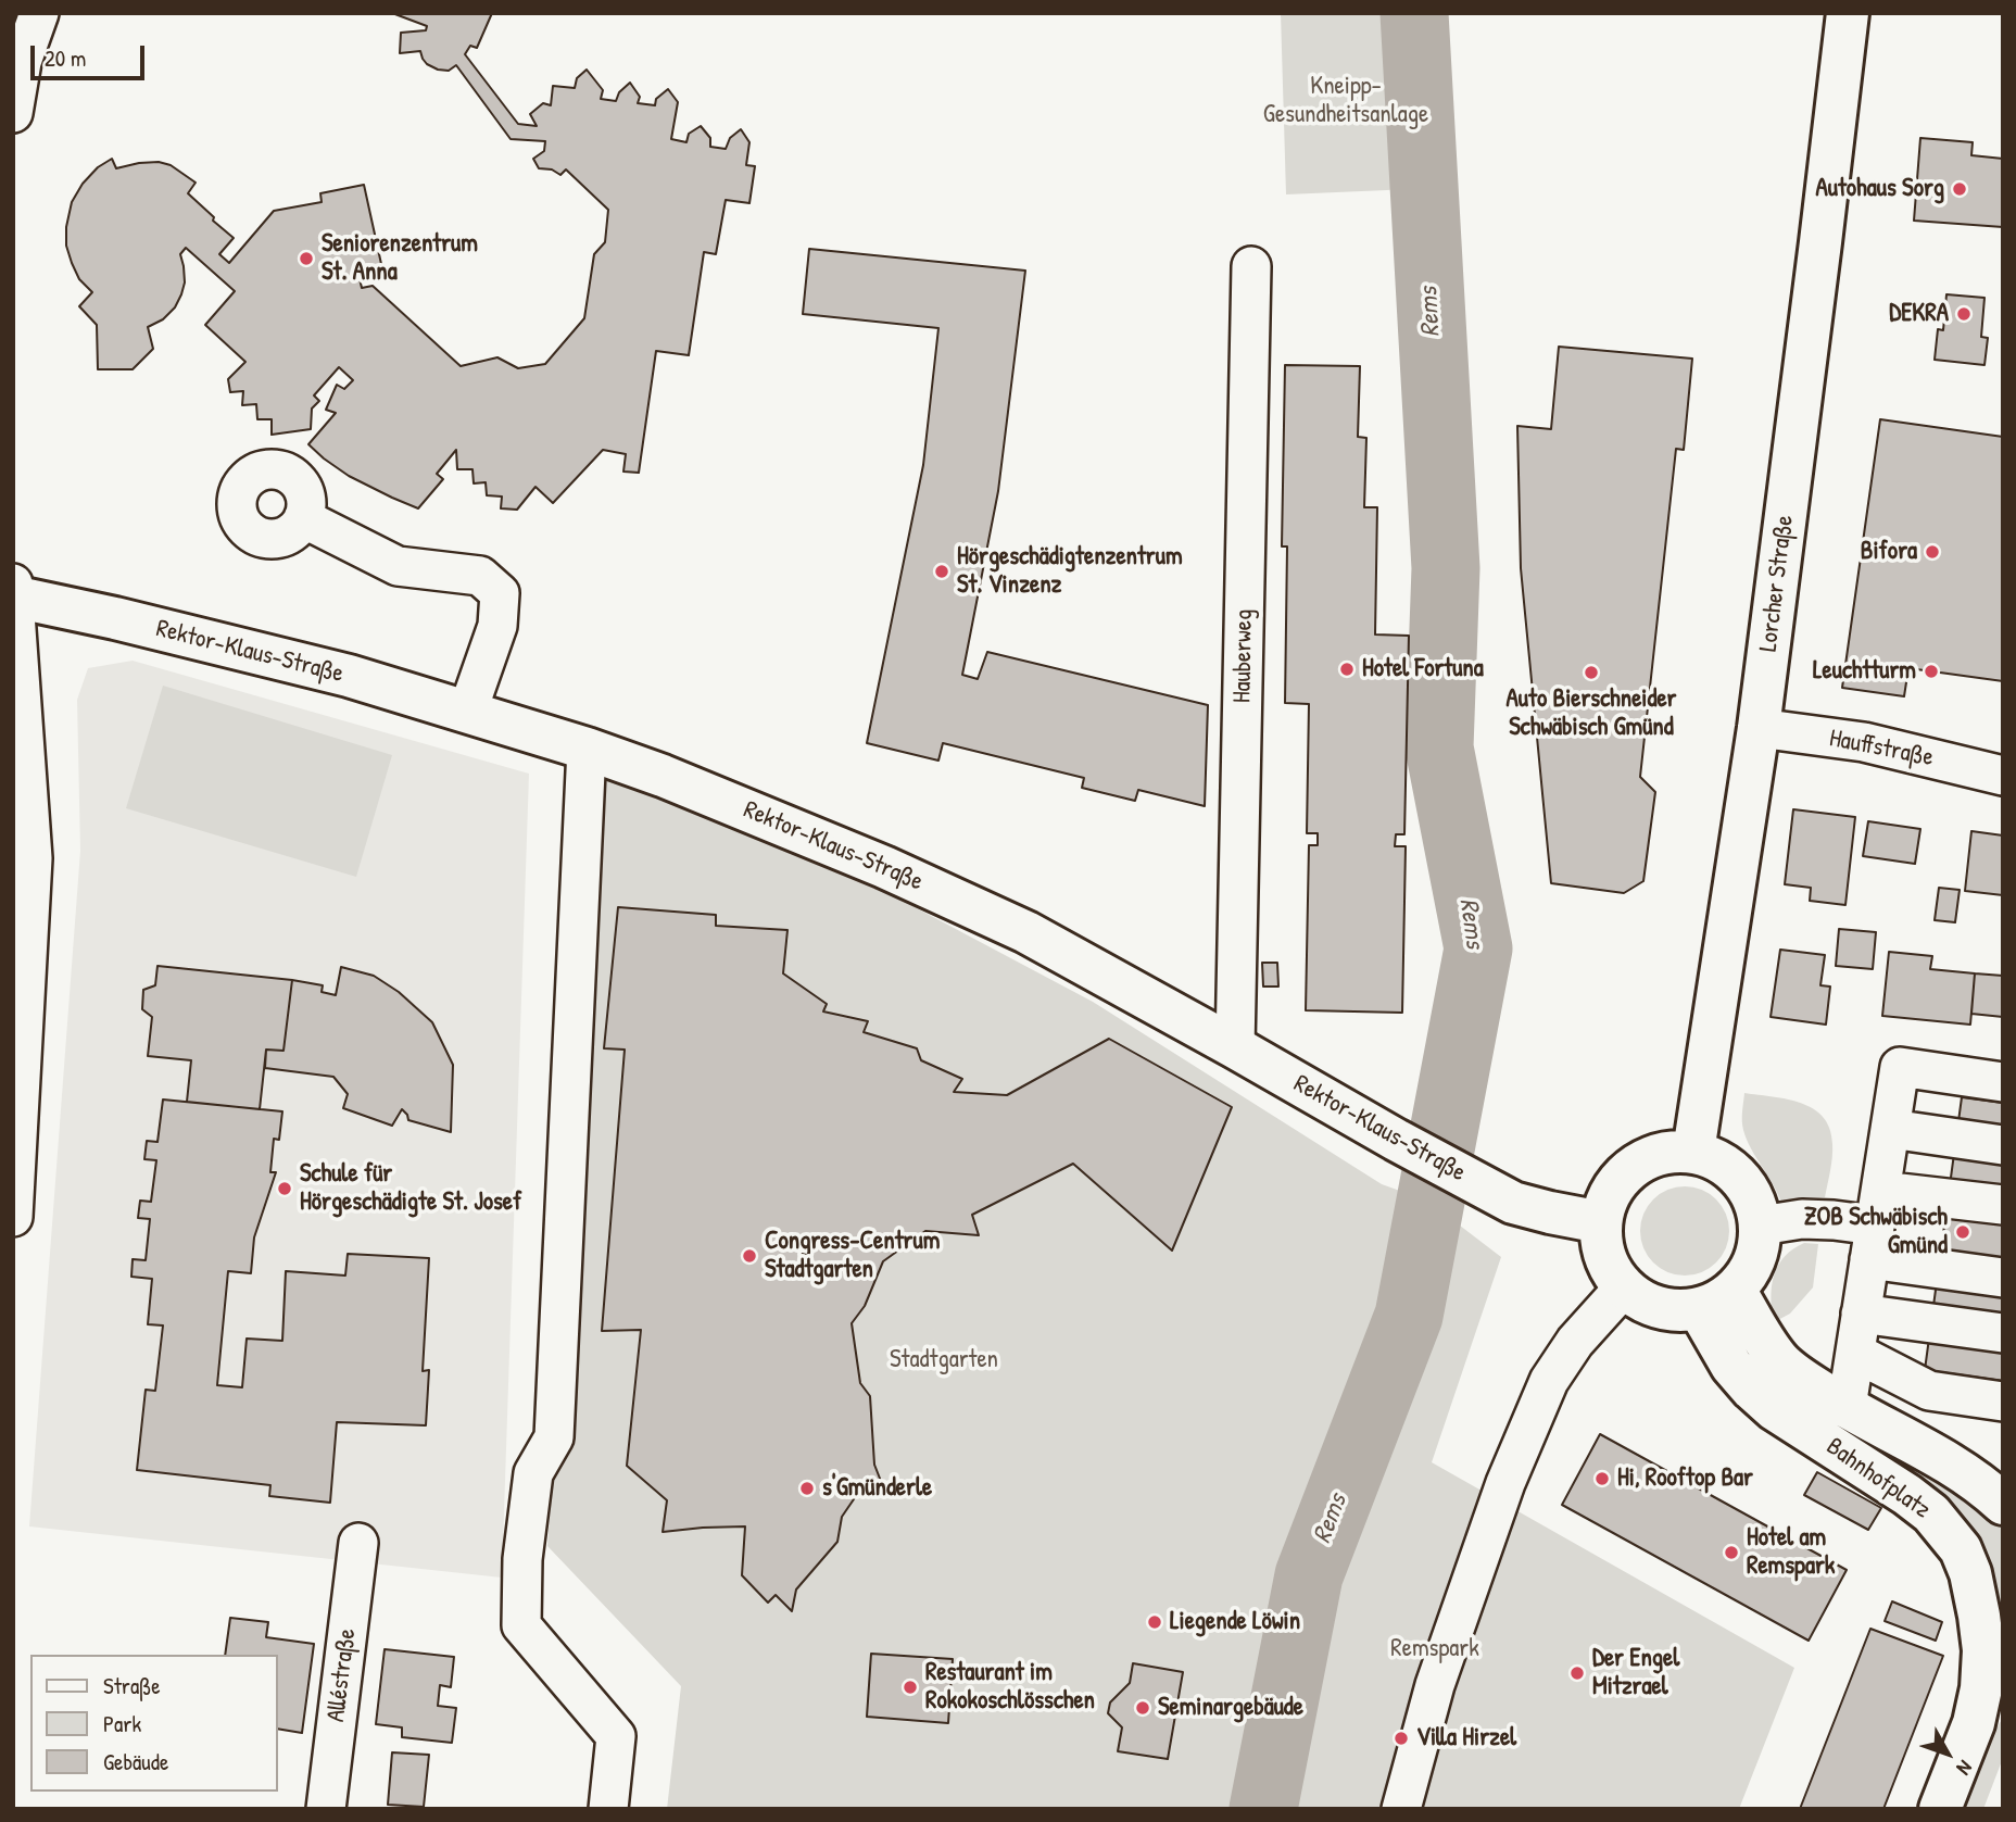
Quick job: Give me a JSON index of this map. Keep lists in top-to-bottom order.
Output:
{
  "streets": {
    "main road": ["Lorcher Straße", "Rektor-Klaus-Straße", "Bahnhofplatz"],
    "street": ["Hauberweg", "Hauffstraße", "Alléstraße"]
  },
  "crossings": [
    ["Lorcher Straße", "Rektor-Klaus-Straße"],
    ["Lorcher Straße", "Hauffstraße"],
    ["Lorcher Straße", "Bahnhofplatz"],
    ["Rektor-Klaus-Straße", "Hauberweg"],
    ["Rektor-Klaus-Straße", "Bahnhofplatz"]
  ],
  "water": ["Rems"],
  "parks": ["Kneipp- Gesundheitsanlage", "Stadtgarten", "Remspark"],
  "places": [
    "Autohaus Sorg",
    "Seniorenzentrum St. Anna",
    "DEKRA",
    "Bifora",
    "Hörgeschädigtenzentrum St. Vinzenz",
    "Hotel Fortuna",
    "Leuchtturm",
    "Auto Bierschneider Schwäbisch Gmünd",
    "Schule für Hörgeschädigte St. Josef",
    "ZOB Schwäbisch Gmünd",
    "Congress-Centrum Stadtgarten",
    "Hi, Rooftop Bar",
    "s'Gmünderle",
    "Hotel am Remspark",
    "Liegende Löwin",
    "Der Engel Mitzrael",
    "Restaurant im Rokokoschlösschen",
    "Seminargebäude",
    "Villa Hirzel"
  ],
  "legend": ["Straße", "Park", "Gebäude"],
  "scale_bar": "20 m",
  "north": "bottom right"
}
